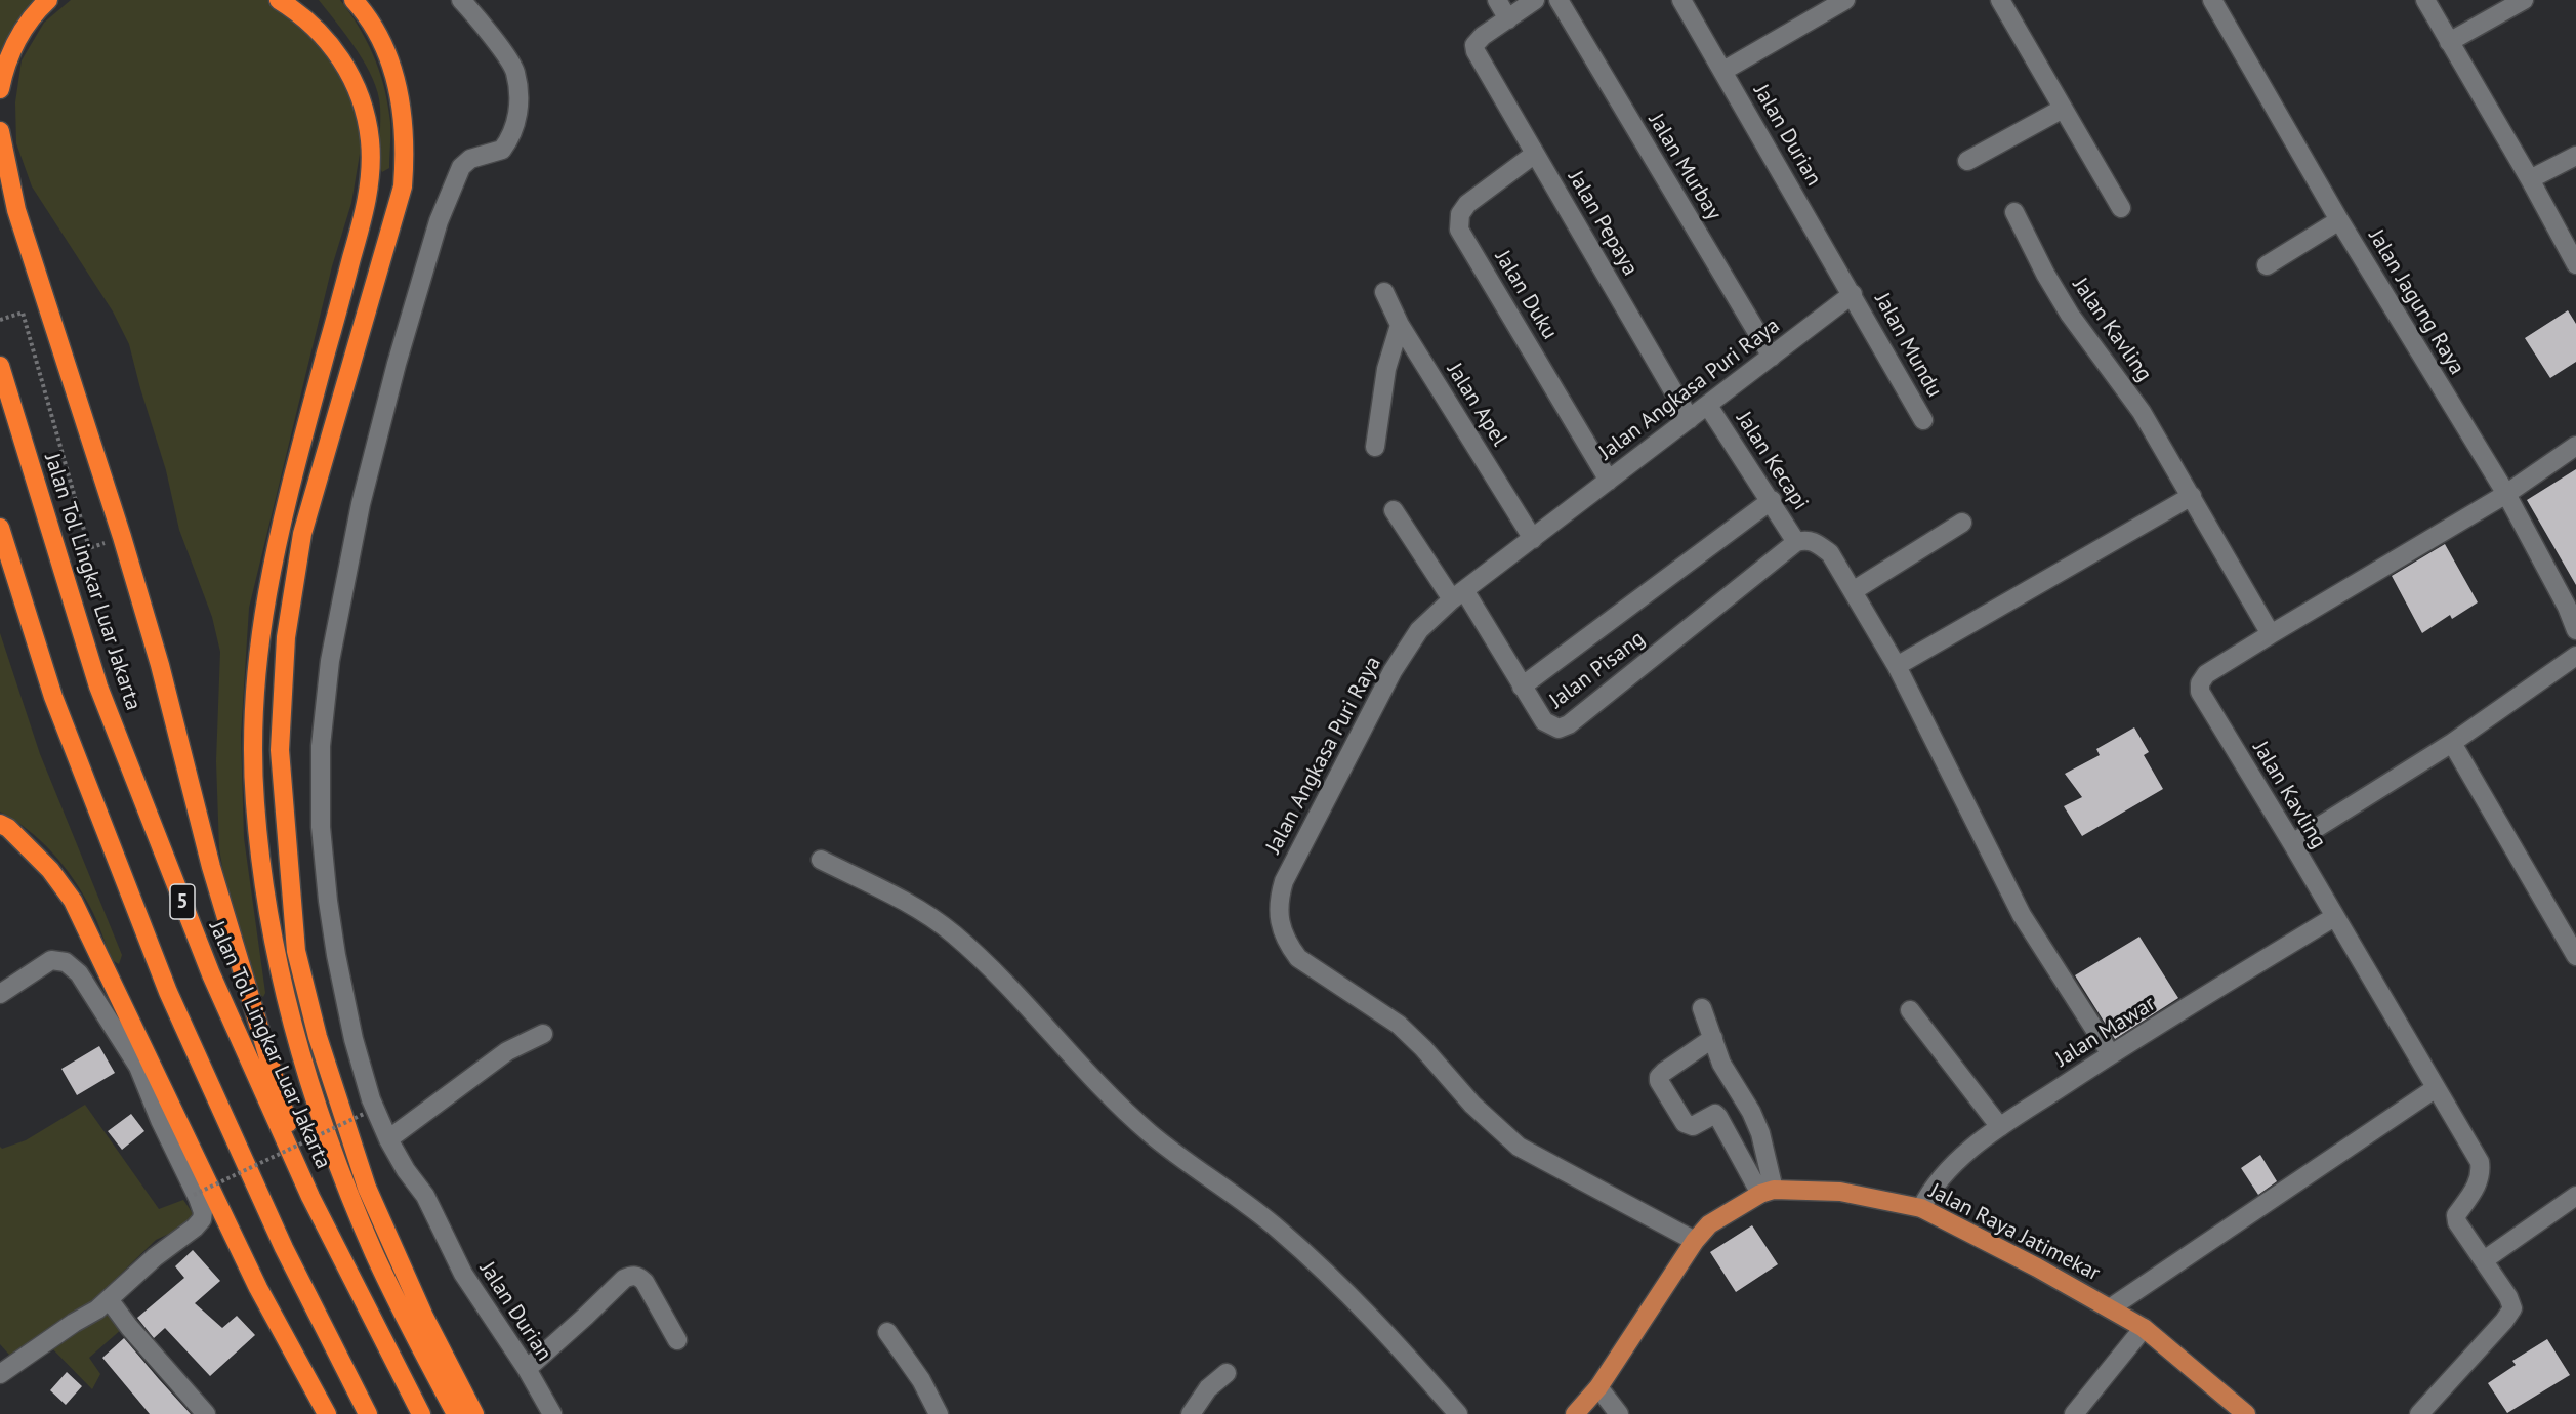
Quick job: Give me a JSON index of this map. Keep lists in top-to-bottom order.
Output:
{
  "streets": {
    "highway": ["Jalan Tol Lingkar Luar Jakarta", "5"],
    "main road": ["Jalan Raya Jatimekar"],
    "street": [
      "Jalan Durian",
      "Jalan Murbay",
      "Jalan Pepaya",
      "Jalan Duku",
      "Jalan Jagung Raya",
      "Jalan Kavling",
      "Jalan Mundu",
      "Jalan Angkasa Puri Raya",
      "Jalan Apel",
      "Jalan Kecapi",
      "Jalan Pisang",
      "Jalan Mawar"
    ]
  },
  "crossings": [
    ["Jalan Durian", "Jalan Mundu"],
    ["Jalan Durian", "Jalan Angkasa Puri Raya"],
    ["Jalan Murbay", "Jalan Angkasa Puri Raya"],
    ["Jalan Pepaya", "Jalan Duku"],
    ["Jalan Pepaya", "Jalan Angkasa Puri Raya"],
    ["Jalan Duku", "Jalan Angkasa Puri Raya"],
    ["Jalan Kavling", "Jalan Mawar"],
    ["Jalan Mundu", "Jalan Angkasa Puri Raya"],
    ["Jalan Angkasa Puri Raya", "Jalan Apel"],
    ["Jalan Angkasa Puri Raya", "Jalan Kecapi"],
    ["Jalan Angkasa Puri Raya", "Jalan Pisang"],
    ["Jalan Kecapi", "Jalan Pisang"],
    ["Jalan Mawar", "Jalan Raya Jatimekar"]
  ]
}
